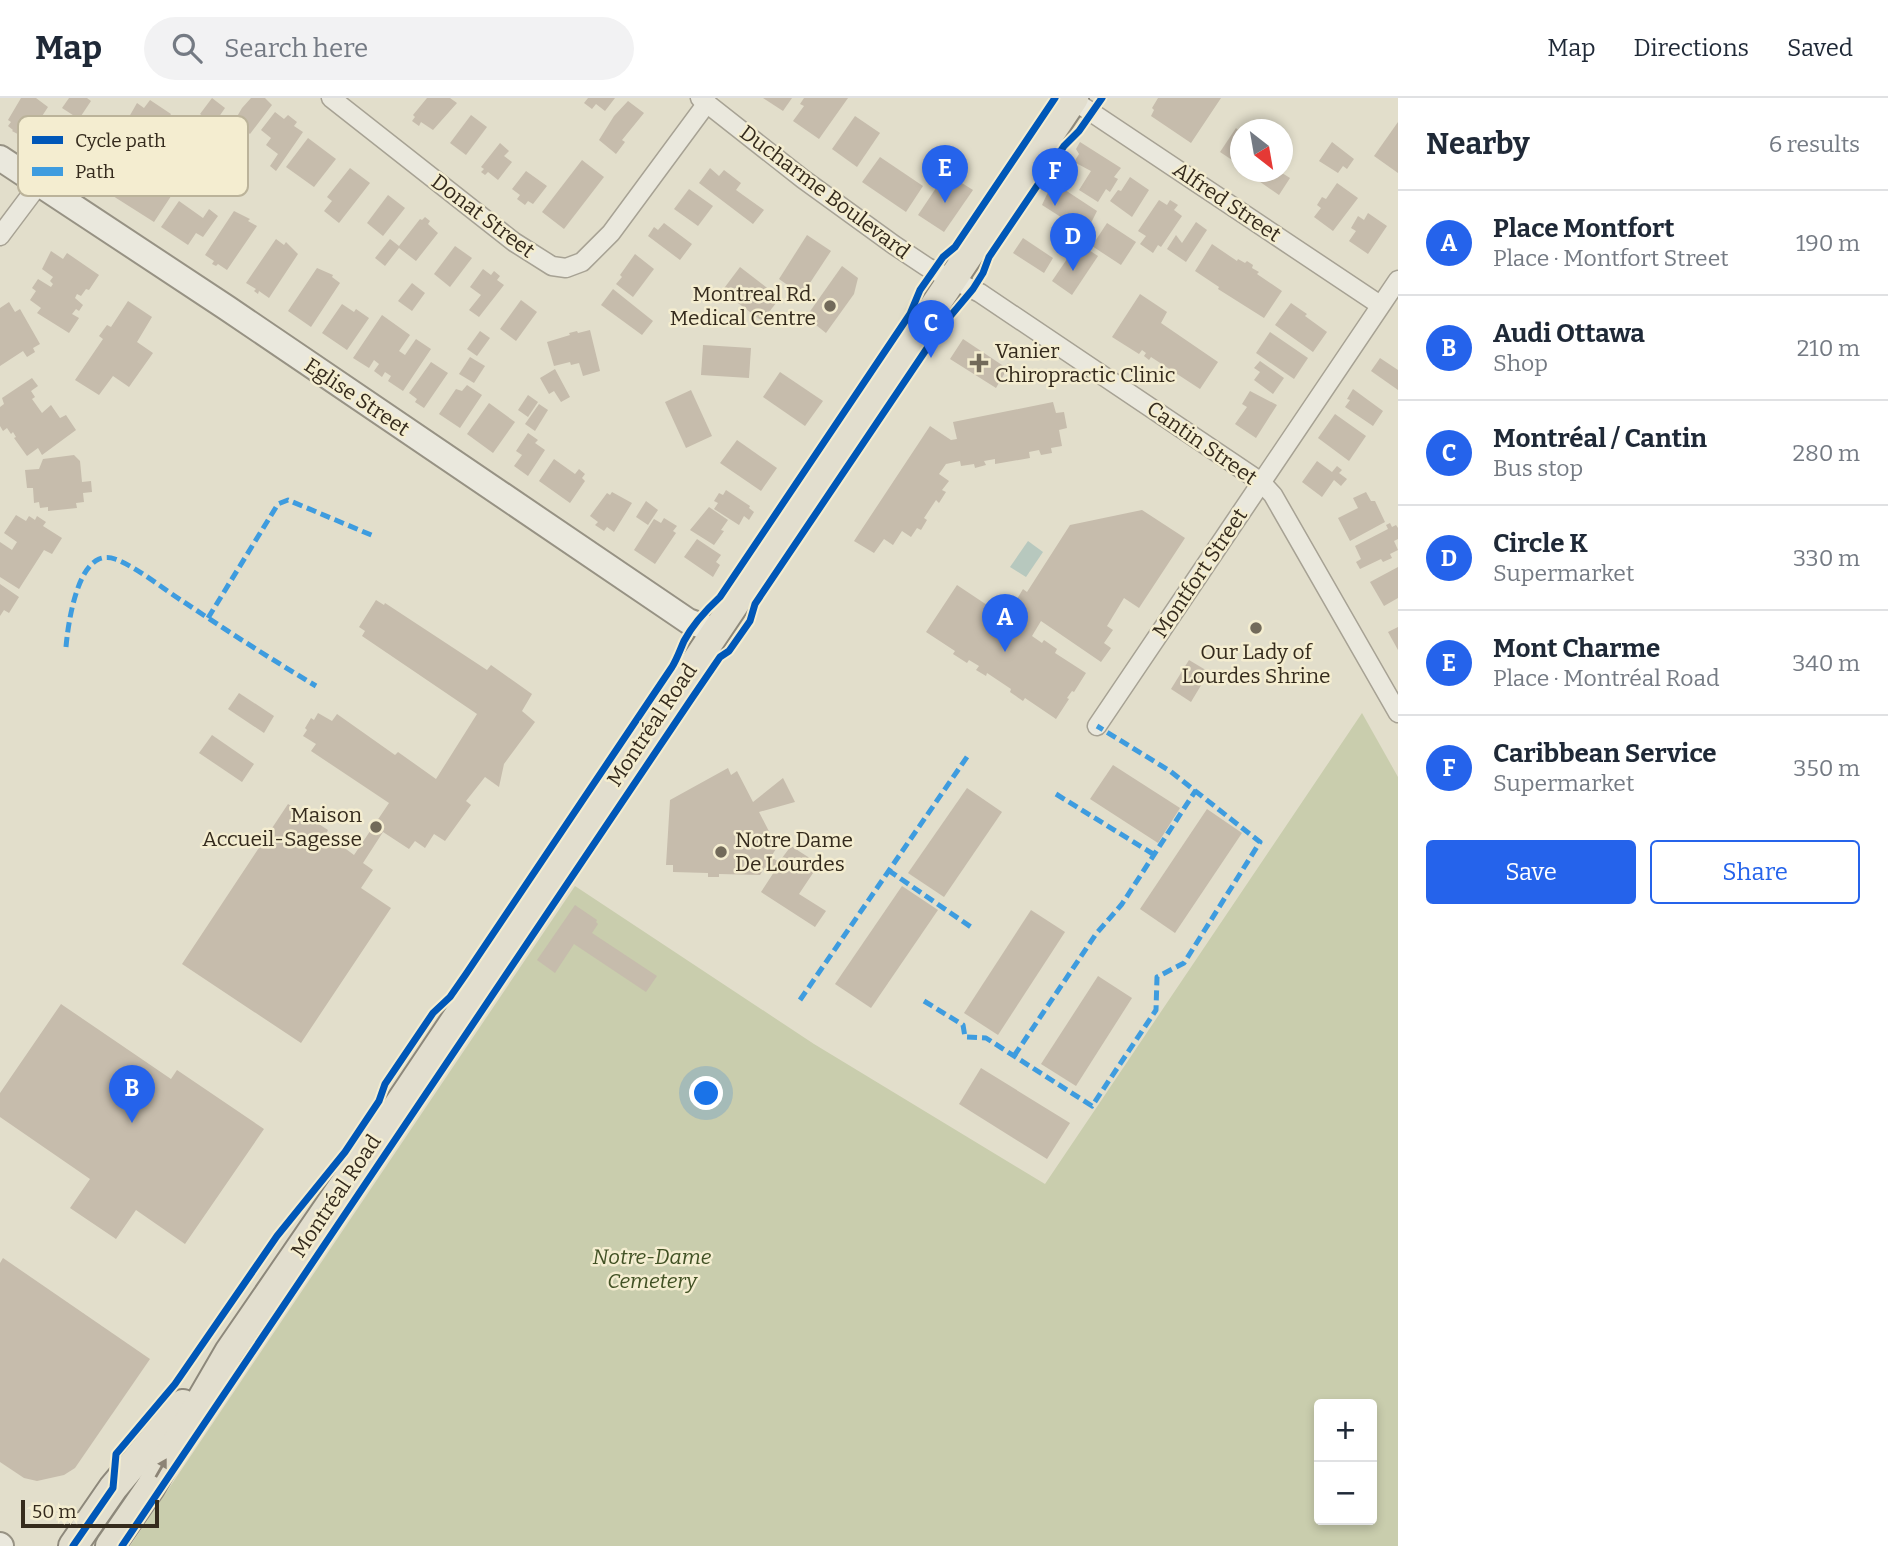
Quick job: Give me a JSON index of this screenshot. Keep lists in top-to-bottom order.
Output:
{
  "streets": {
    "main road": ["Montréal Road"],
    "street": [
      "Ducharme Boulevard",
      "Alfred Street",
      "Donat Street",
      "Eglise Street",
      "Cantin Street",
      "Montfort Street"
    ]
  },
  "crossings": [
    ["Ducharme Boulevard", "Donat Street"],
    ["Ducharme Boulevard", "Cantin Street"],
    ["Ducharme Boulevard", "Montréal Road"],
    ["Alfred Street", "Montfort Street"],
    ["Alfred Street", "Montréal Road"],
    ["Eglise Street", "Montréal Road"],
    ["Cantin Street", "Montfort Street"],
    ["Cantin Street", "Montréal Road"]
  ],
  "parks": ["Notre-Dame Cemetery"],
  "places": {
    "other": [
      "Montreal Rd. Medical Centre",
      "Our Lady of Lourdes Shrine",
      "Maison Accueil-Sagesse",
      "Notre Dame De Lourdes"
    ],
    "health": ["Vanier Chiropractic Clinic"]
  },
  "legend": ["Cycle path", "Path"],
  "scale_bar": "50 m",
  "north": "bottom right",
  "page": {
    "header": "Map",
    "search": "Search here",
    "nav": ["Map", "Directions", "Saved"],
    "heading": ["Nearby", "6 results"],
    "pins": [
      "E",
      "F",
      "D",
      "C",
      "A",
      "B"
    ],
    "list": [
      {
        "mark": "A",
        "name": "Place Montfort",
        "note": "Place · Montfort Street",
        "value": "190 m"
      },
      {
        "mark": "B",
        "name": "Audi Ottawa",
        "note": "Shop",
        "value": "210 m"
      },
      {
        "mark": "C",
        "name": "Montréal / Cantin",
        "note": "Bus stop",
        "value": "280 m"
      },
      {
        "mark": "D",
        "name": "Circle K",
        "note": "Supermarket",
        "value": "330 m"
      },
      {
        "mark": "E",
        "name": "Mont Charme",
        "note": "Place · Montréal Road",
        "value": "340 m"
      },
      {
        "mark": "F",
        "name": "Caribbean Service",
        "note": "Supermarket",
        "value": "350 m"
      }
    ],
    "buttons": ["Save", "Share"],
    "map_buttons": ["+", "−"],
    "scale": "50 m"
  }
}
